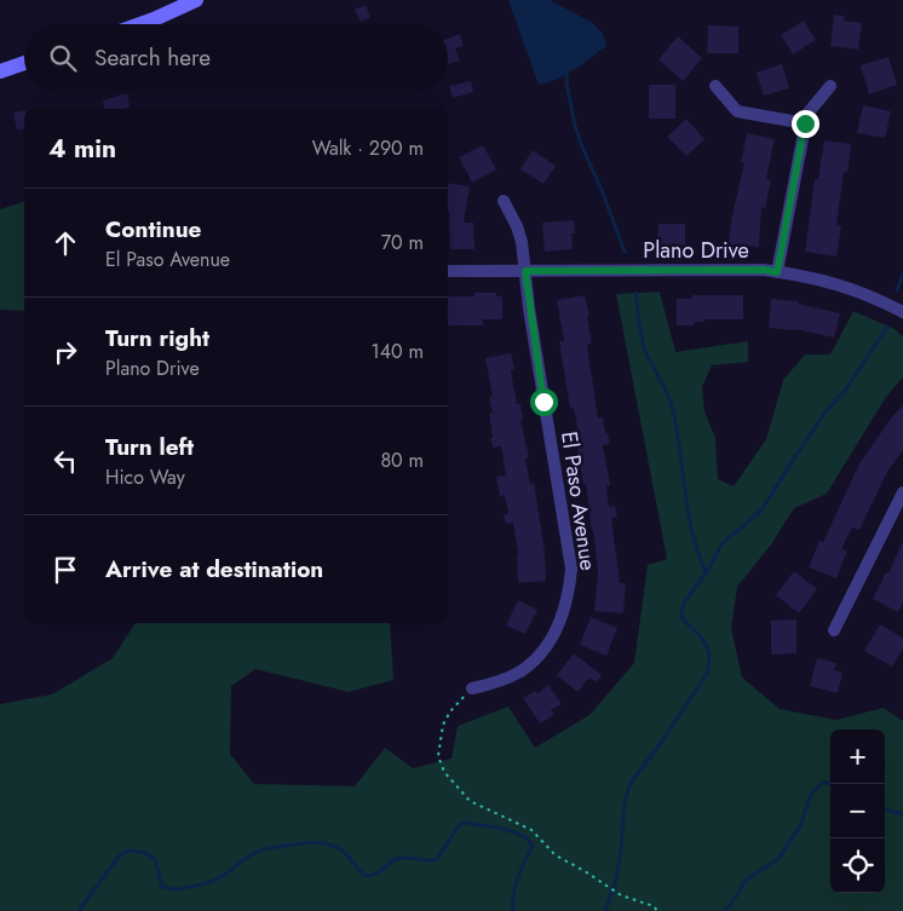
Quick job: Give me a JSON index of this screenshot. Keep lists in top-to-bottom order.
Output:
{
  "streets": {
    "street": ["Plano Drive", "El Paso Avenue"]
  },
  "crossings": [
    ["Plano Drive", "El Paso Avenue"]
  ],
  "page": {
    "search": "Search here",
    "heading": ["4 min", "Walk · 290 m"],
    "list": [
      ["Continue", "El Paso Avenue", "70 m"],
      ["Turn right", "Plano Drive", "140 m"],
      ["Turn left", "Hico Way", "80 m"],
      "Arrive at destination"
    ],
    "map_buttons": ["+", "−"]
  }
}
